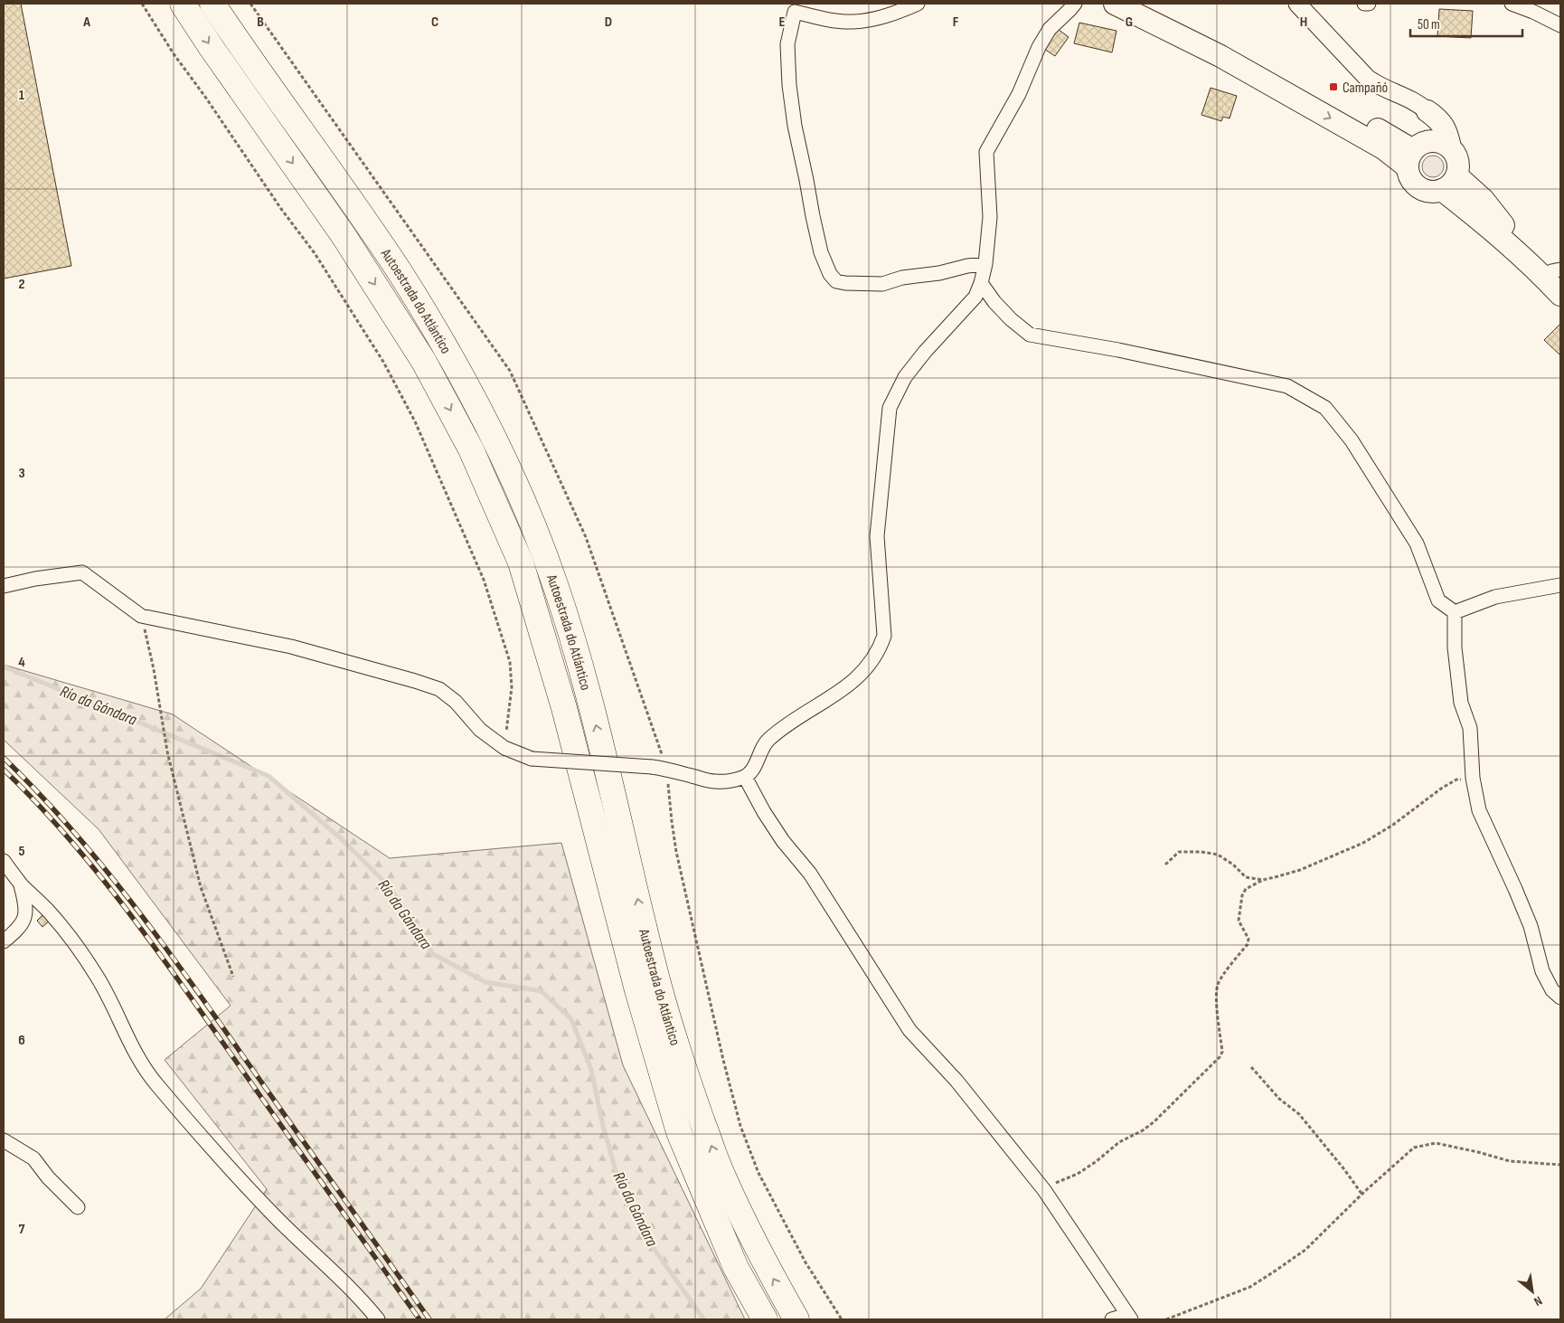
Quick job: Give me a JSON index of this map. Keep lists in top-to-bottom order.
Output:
{
  "streets": {
    "highway": ["Autoestrada do Atlántico"]
  },
  "water": ["Río da Gándara"],
  "places": {
    "transit": ["Campañó"]
  },
  "scale_bar": "50 m",
  "north": "bottom right",
  "grid": {
    "columns": [
      "A",
      "B",
      "C",
      "D",
      "E",
      "F",
      "G",
      "H"
    ],
    "rows": [
      "1",
      "2",
      "3",
      "4",
      "5",
      "6",
      "7"
    ]
  }
}
